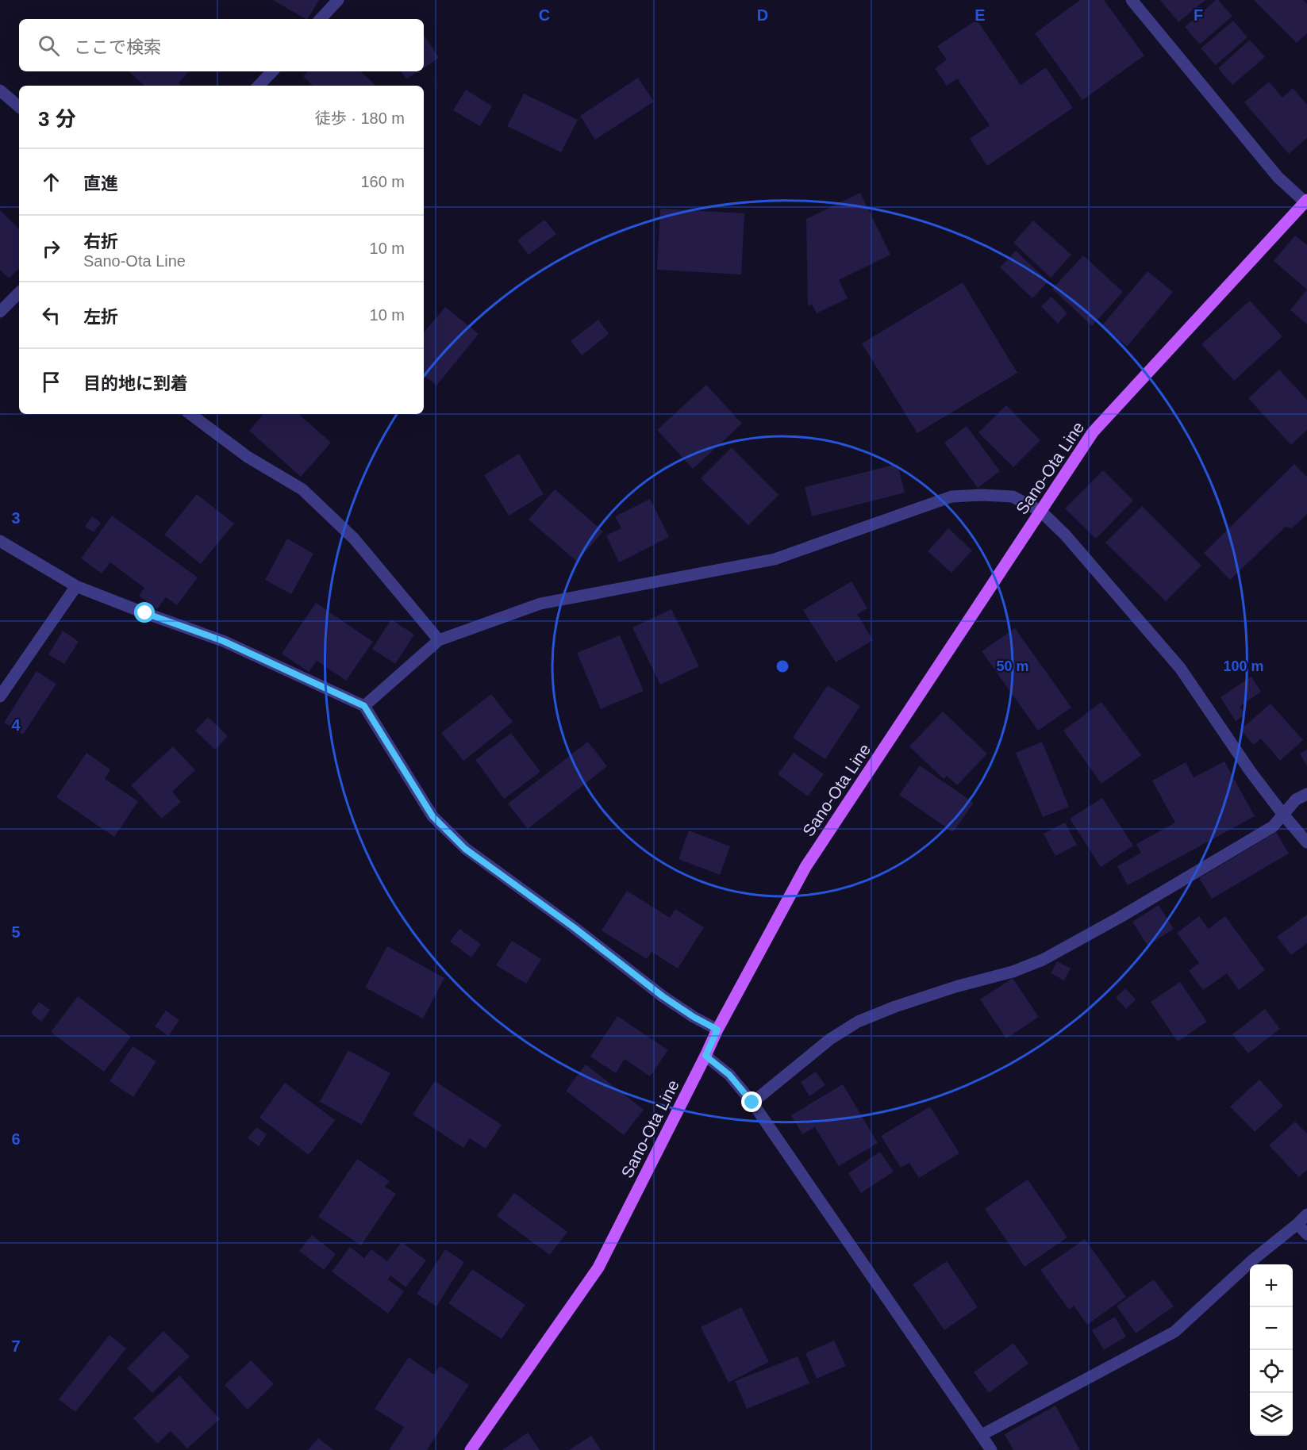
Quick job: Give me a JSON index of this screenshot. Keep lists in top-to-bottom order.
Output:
{
  "streets": {
    "main road": ["Sano-Ota Line"]
  },
  "page": {
    "search": "ここで検索",
    "heading": ["3 分", "徒歩 · 180 m"],
    "list": [
      ["直進", "160 m"],
      ["右折", "Sano-Ota Line", "10 m"],
      ["左折", "10 m"],
      "目的地に到着"
    ],
    "map_buttons": ["+", "−"]
  },
  "grid": {
    "columns": [
      "C",
      "D",
      "E",
      "F"
    ],
    "rows": [
      "3",
      "4",
      "5",
      "6",
      "7"
    ]
  },
  "rings": ["50 m", "100 m"]
}
